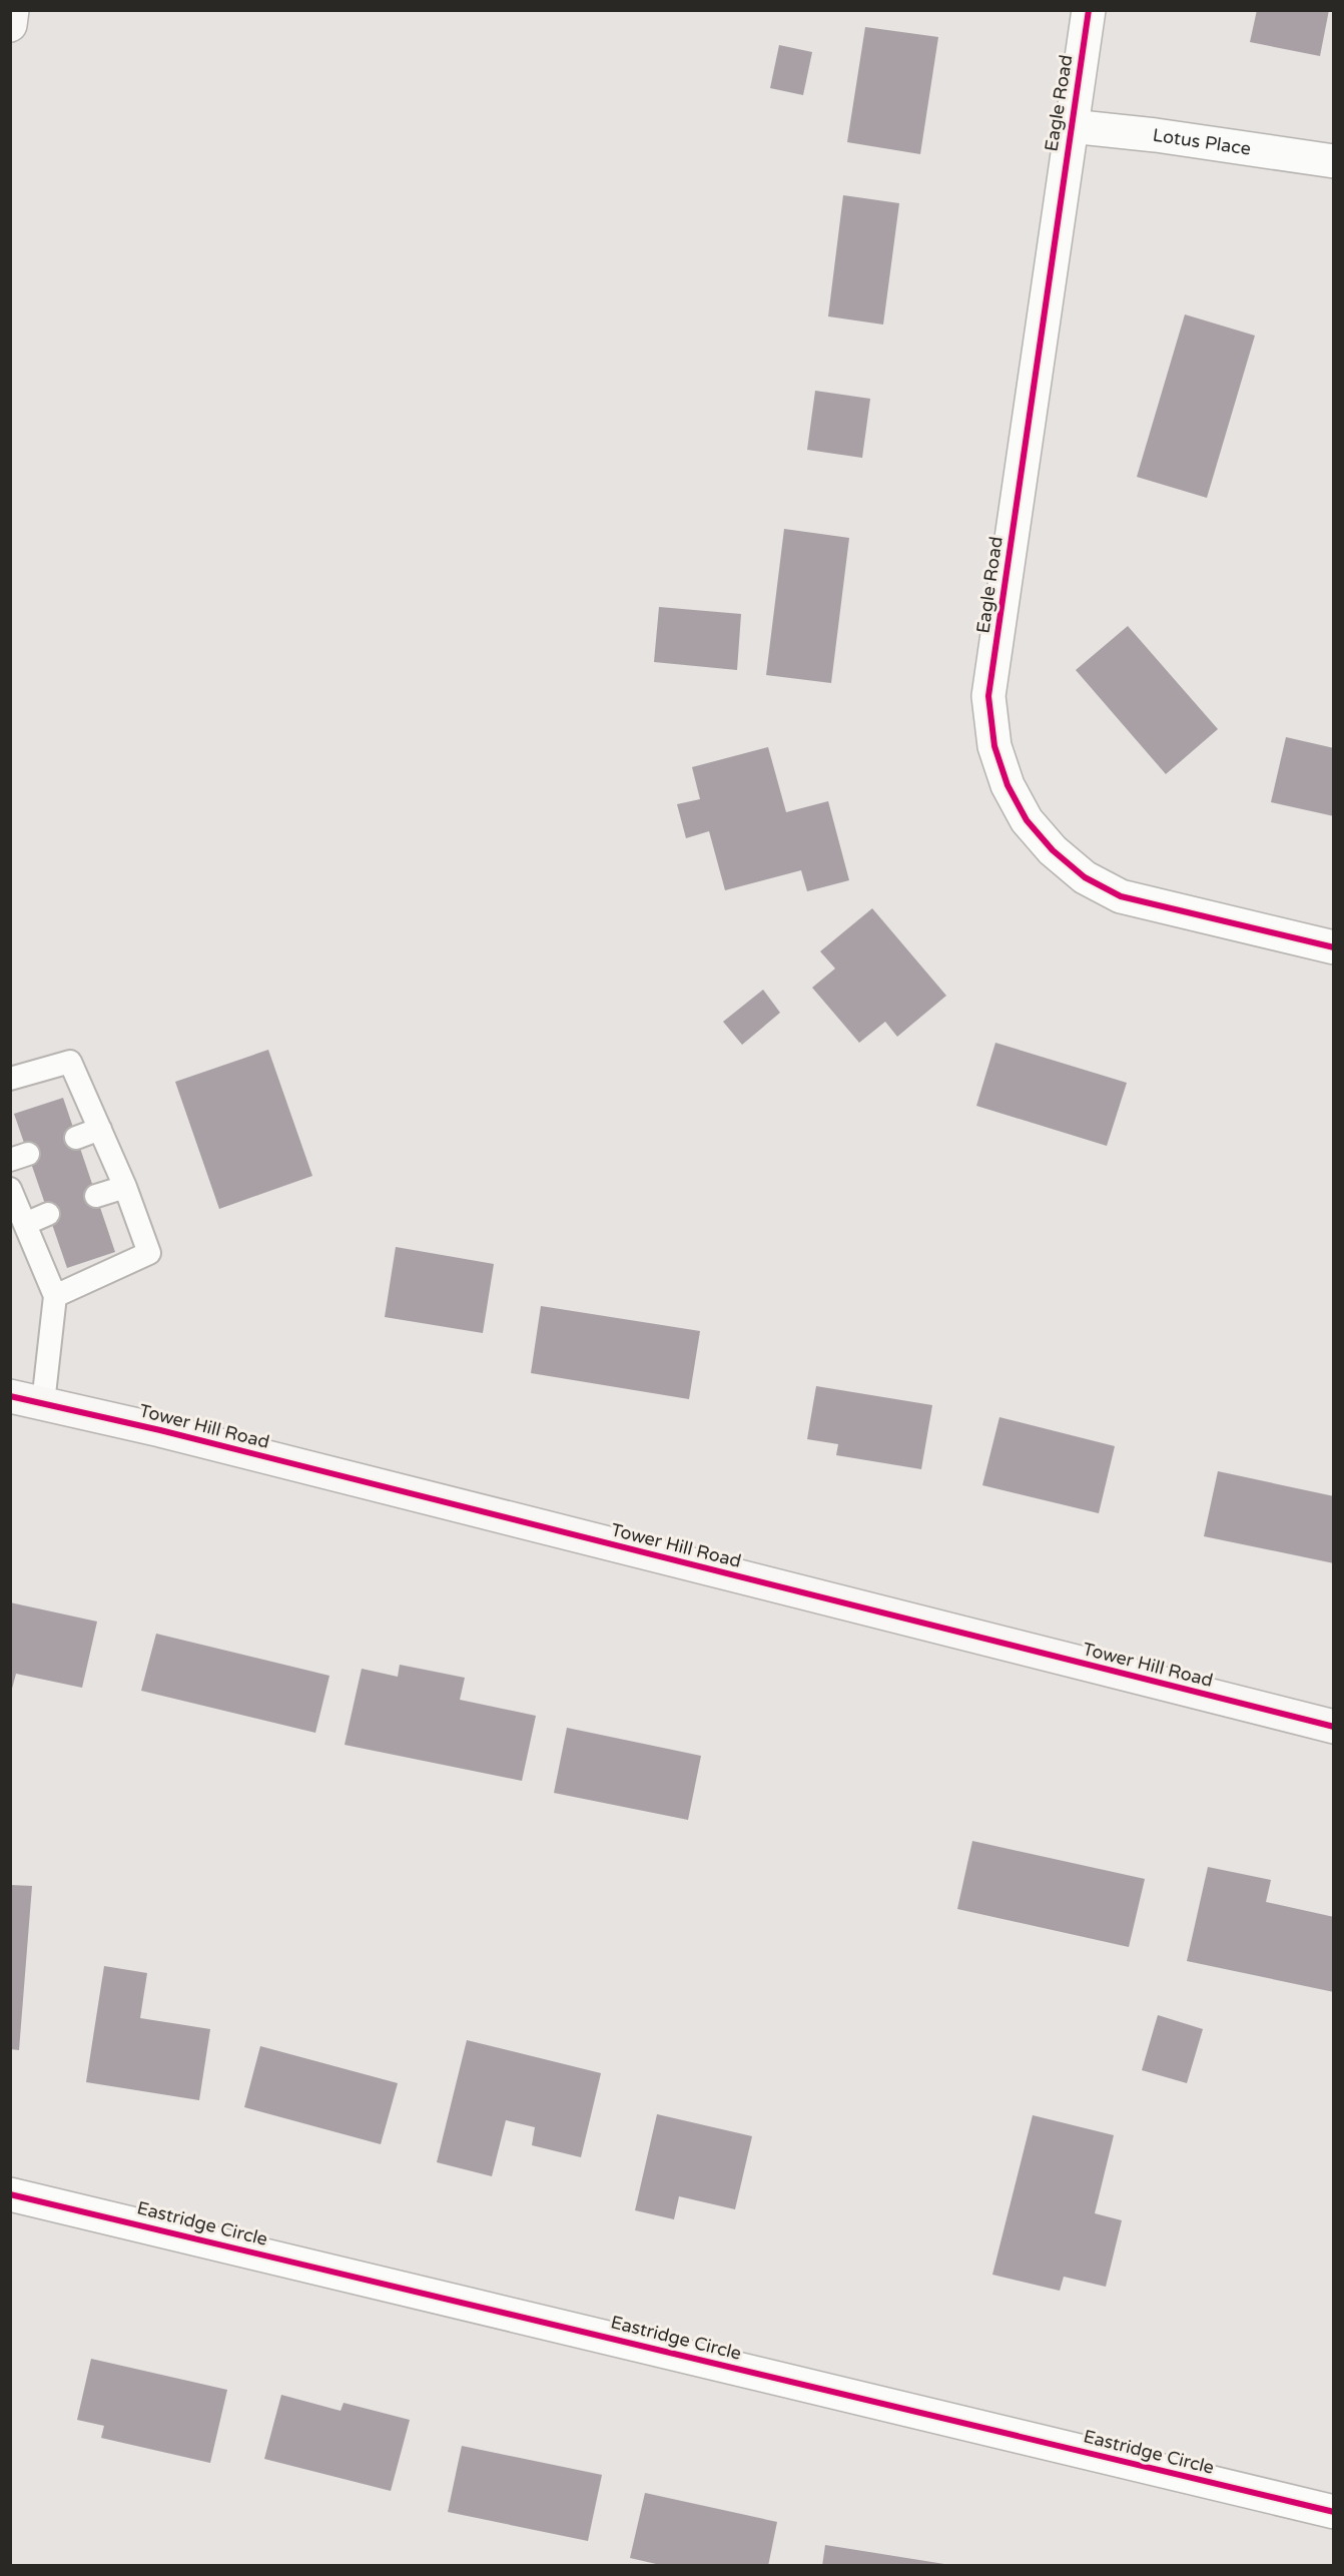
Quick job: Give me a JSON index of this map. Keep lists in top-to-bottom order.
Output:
{
  "streets": {
    "street": [
      "Eagle Road",
      "Lotus Place",
      "Tower Hill Road",
      "Eastridge Circle"
    ]
  },
  "crossings": [
    ["Eagle Road", "Lotus Place"]
  ]
}
